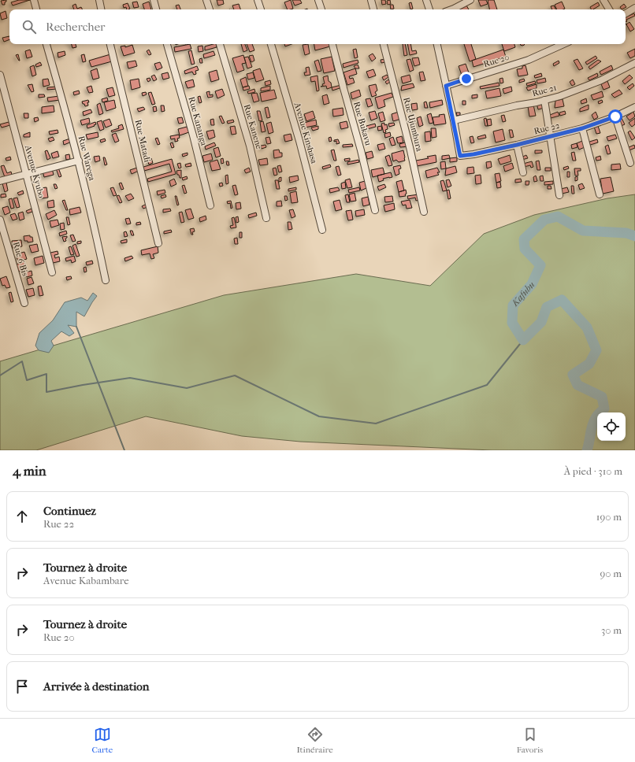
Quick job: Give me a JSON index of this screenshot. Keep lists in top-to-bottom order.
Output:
{
  "streets": {
    "street": [
      "Rue 20",
      "Rue 21",
      "Rue Kananga",
      "Rue Bukavu",
      "Rue Ujumbura",
      "Rue Kanene",
      "Rue 22",
      "Avenue Kinshasa",
      "Rue Matadi",
      "Rue Warega",
      "Avenue Kyubo",
      "Rue 6 Bis"
    ]
  },
  "crossings": [
    ["Rue 21", "Rue 22"]
  ],
  "water": ["Kafubu"],
  "page": {
    "search": "Rechercher",
    "heading": ["4 min", "À pied · 310 m"],
    "list": [
      ["Continuez", "Rue 22", "190 m"],
      ["Tournez à droite", "Avenue Kabambare", "90 m"],
      ["Tournez à droite", "Rue 20", "30 m"],
      "Arrivée à destination"
    ],
    "nav": ["Carte", "Itinéraire", "Favoris"]
  }
}
